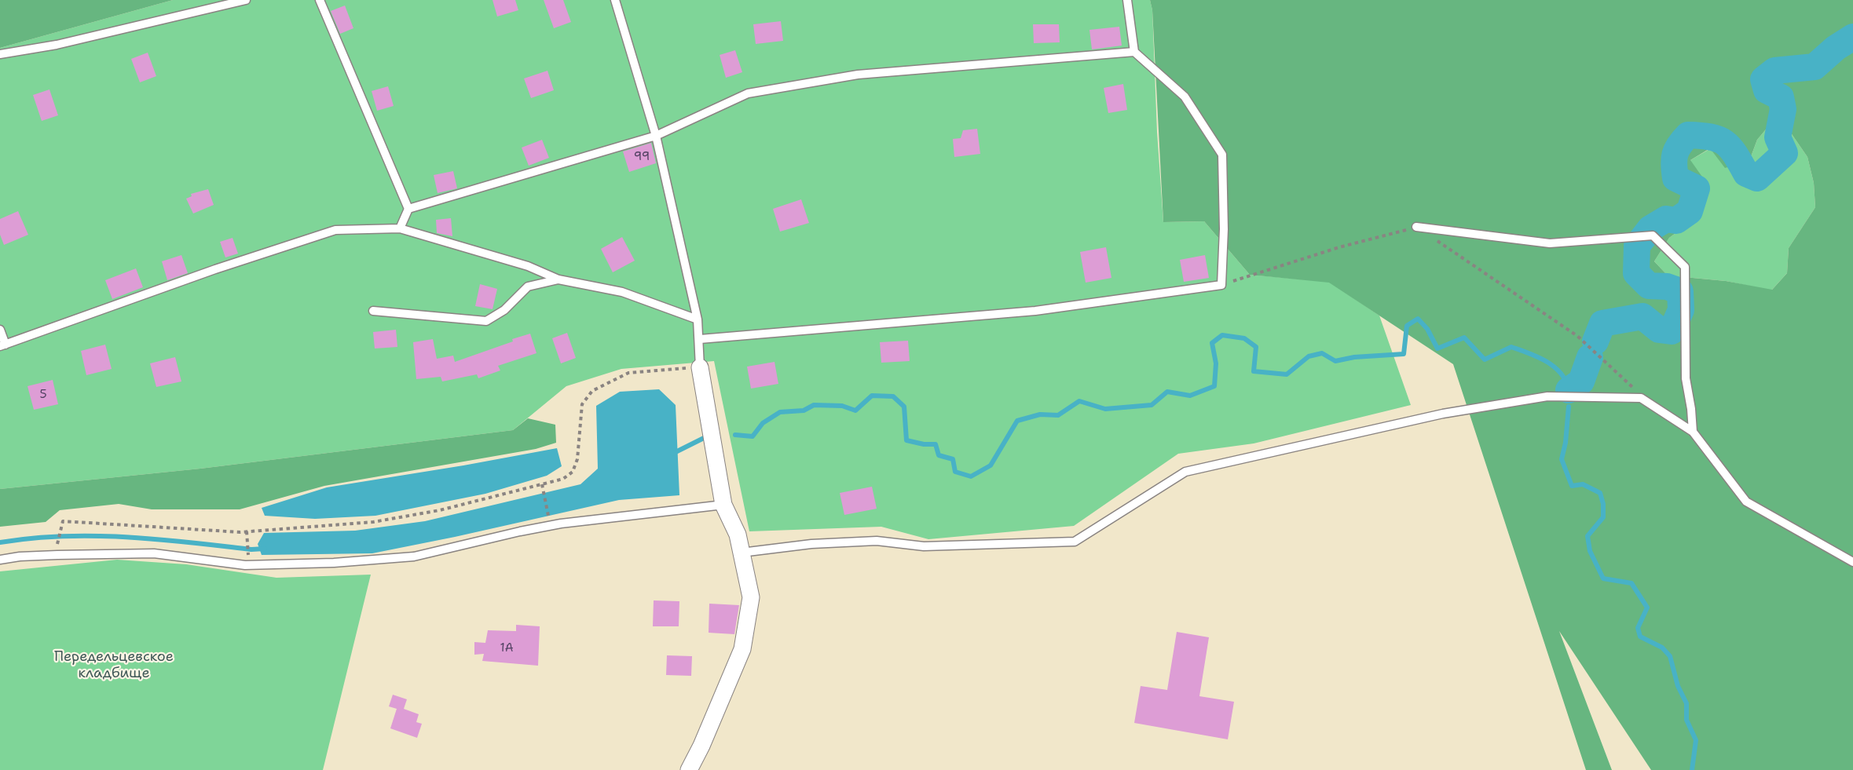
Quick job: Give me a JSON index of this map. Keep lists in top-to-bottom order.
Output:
{
  "parks": ["Передельцевское кладбище"],
  "house_numbers": ["99", "5", "1А"]
}
